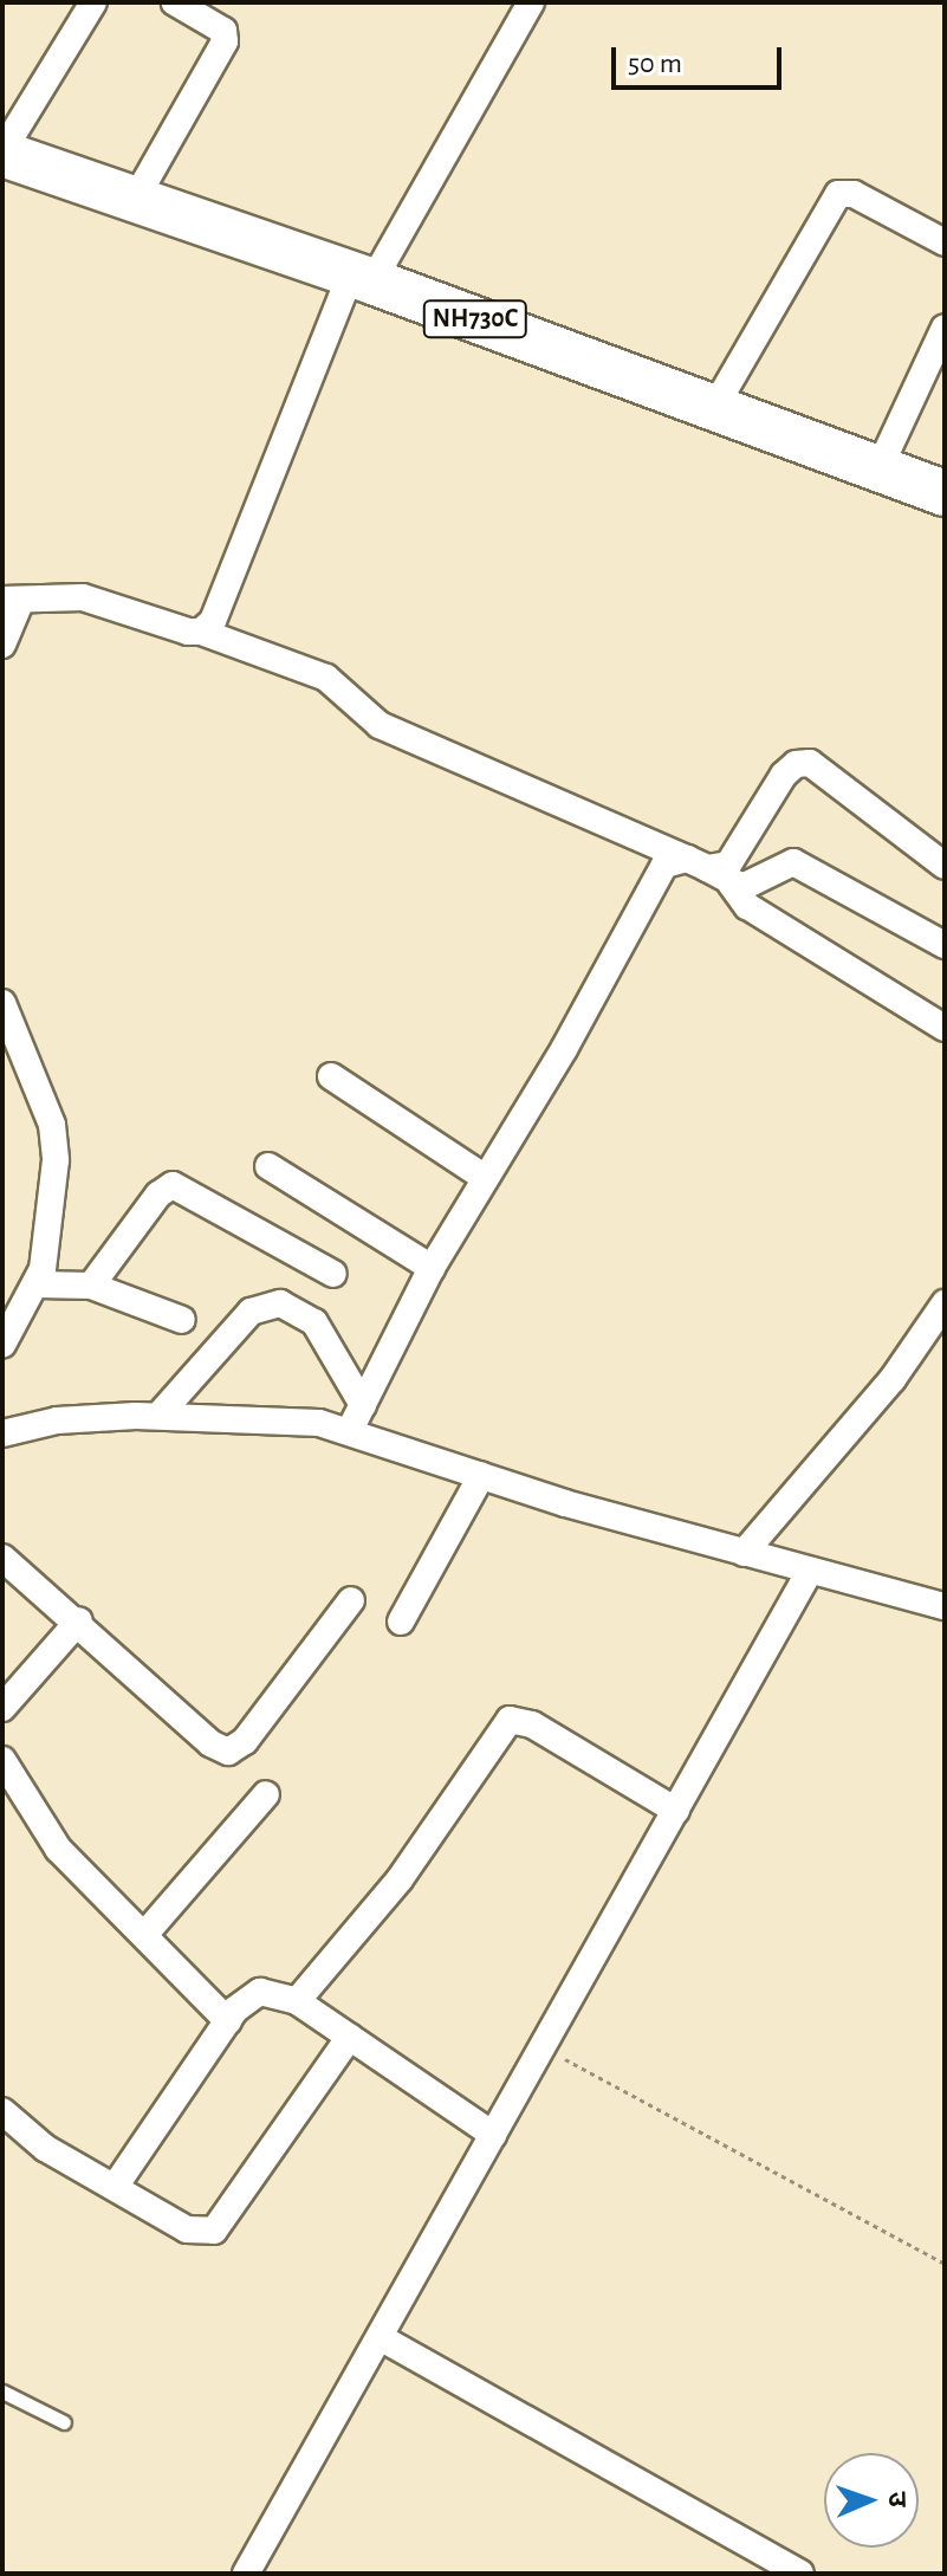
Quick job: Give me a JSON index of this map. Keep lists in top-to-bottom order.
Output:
{
  "streets": {
    "highway": ["NH730C"]
  },
  "scale_bar": "50 m",
  "north": "right"
}
